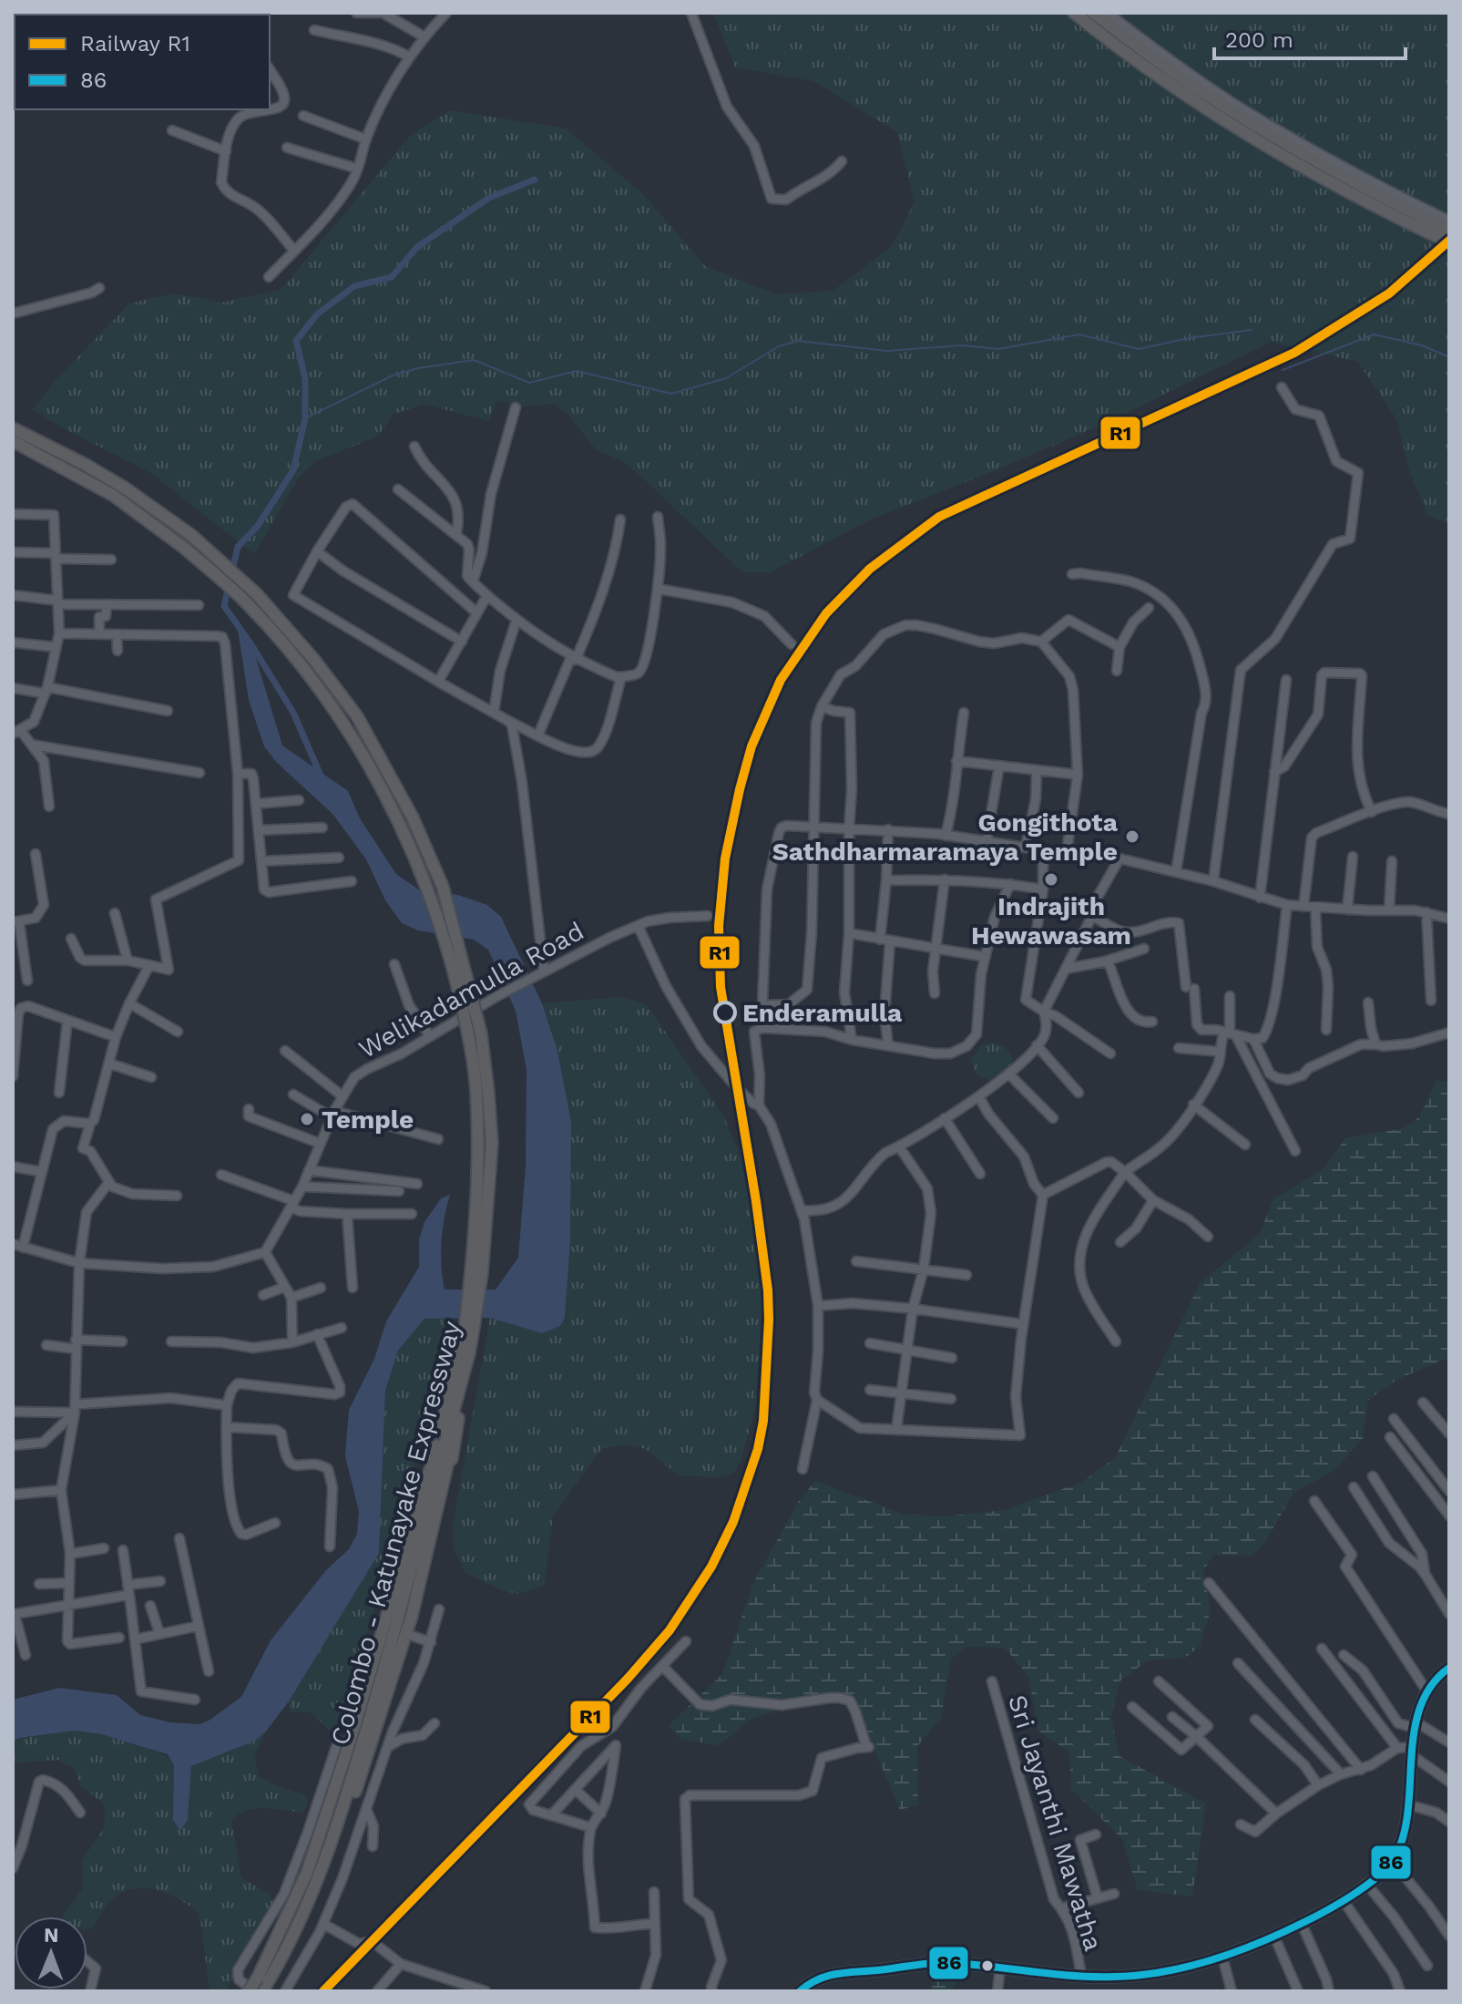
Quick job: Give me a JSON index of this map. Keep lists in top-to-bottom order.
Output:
{
  "streets": {
    "highway": ["Colombo - Katunayake Expressway"],
    "street": ["Welikadamulla Road", "Sri Jayanthi Mawatha"]
  },
  "places": [
    "Gongithota Sathdharmaramaya Temple",
    "Indrajith Hewawasam",
    "Enderamulla",
    "Temple"
  ],
  "lines": ["rail line R1", "transit line 86"],
  "legend": ["Railway R1", "86"],
  "scale_bar": "200 m",
  "north": "top"
}
